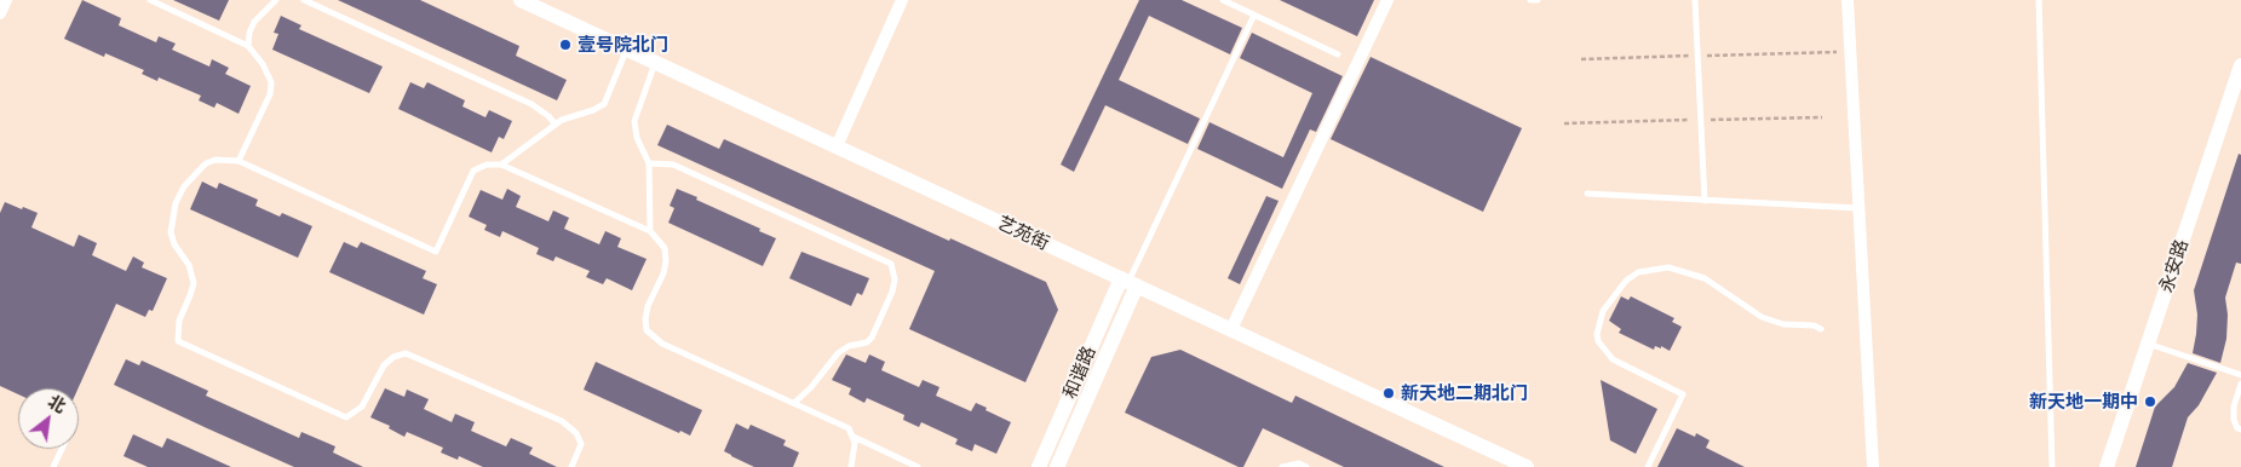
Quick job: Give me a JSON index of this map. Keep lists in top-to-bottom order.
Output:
{
  "streets": {
    "street": ["艺苑街", "永安路", "和谐路"]
  },
  "crossings": [
    ["艺苑街", "和谐路"]
  ],
  "places": ["壹号院北门", "新天地二期北门", "新天地一期中"],
  "north": "top right"
}
